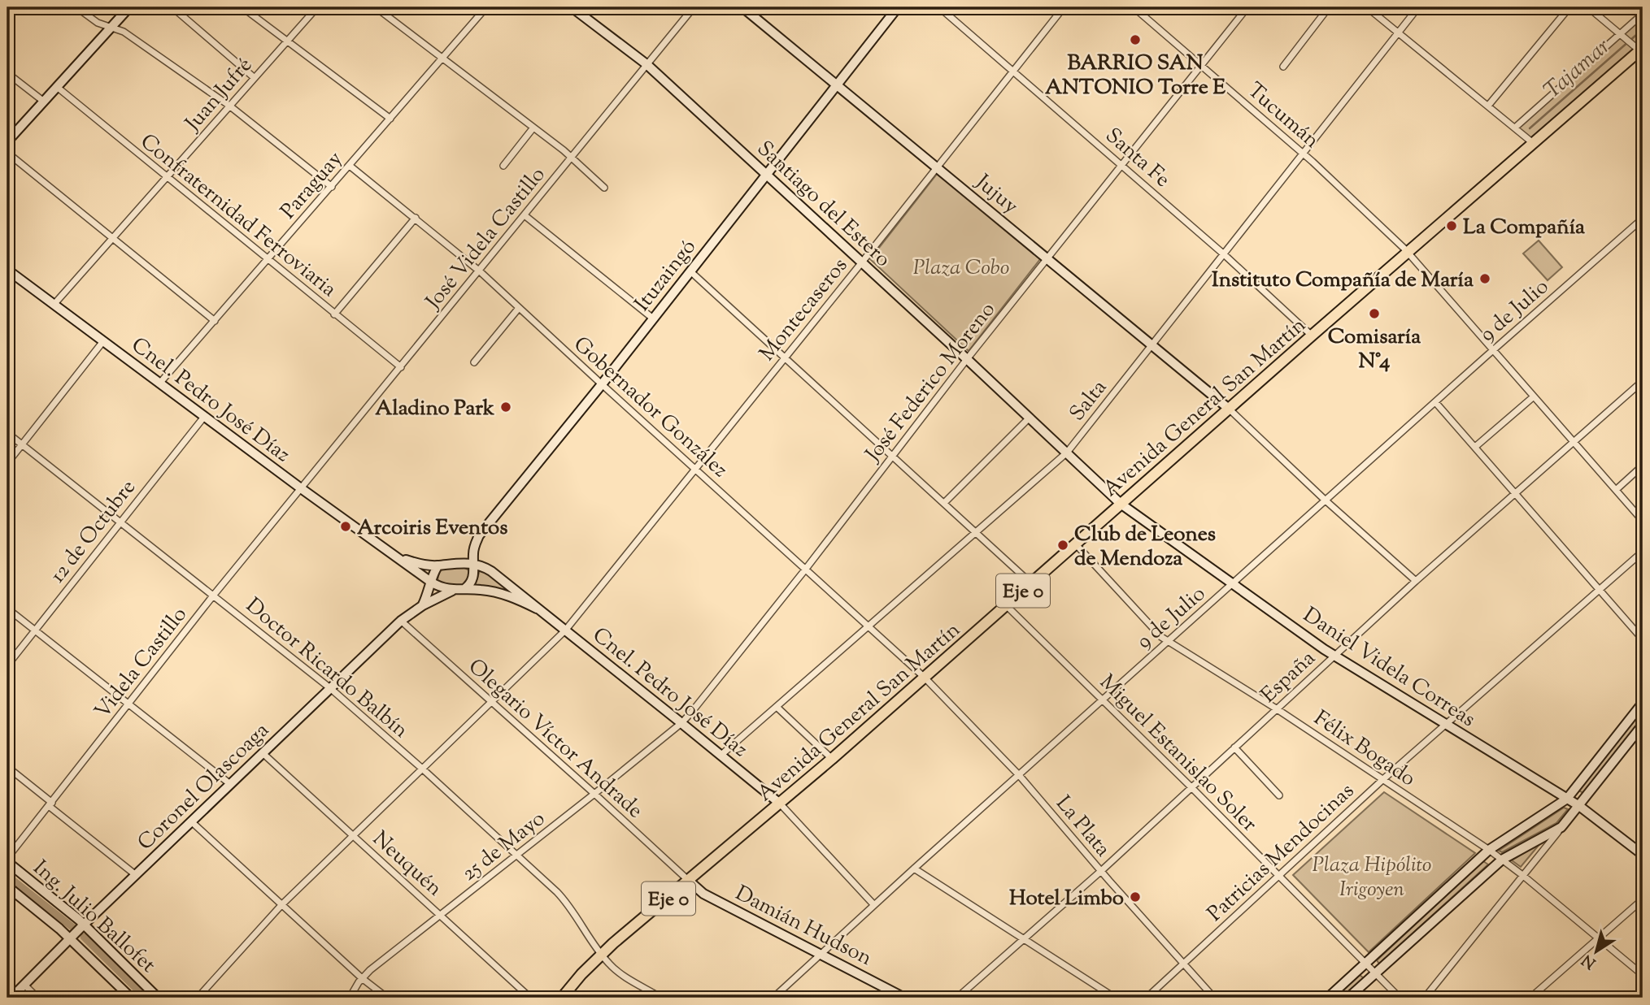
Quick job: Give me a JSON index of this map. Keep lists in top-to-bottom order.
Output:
{
  "streets": {
    "main road": ["Avenida General San Martín", "Eje 0"],
    "street": [
      "Juan Jufré",
      "Tucumán",
      "Santa Fe",
      "Paraguay",
      "Jujuy",
      "Santiago del Estero",
      "Confraternidad Ferroviaria",
      "José Videla Castillo",
      "Ituzaingó",
      "Montecaseros",
      "9 de Julio",
      "José Federico Moreno",
      "Cnel. Pedro José Díaz",
      "Salta",
      "Gobernador González",
      "12 de Octubre",
      "Videla Castillo",
      "Daniel Videla Correas",
      "Doctor Ricardo Balbín",
      "España",
      "Olegario Víctor Andrade",
      "Félix Bogado",
      "Miguel Estanislao Soler",
      "Coronel Olascoaga",
      "La Plata",
      "25 de Mayo",
      "Patricias Mendocinas",
      "Neuquén",
      "Ing. Julio Ballofet",
      "Damián Hudson"
    ]
  },
  "crossings": [
    ["Juan Jufré", "Confraternidad Ferroviaria"],
    ["Juan Jufré", "Cnel. Pedro José Díaz"],
    ["Tucumán", "9 de Julio"],
    ["Tucumán", "José Federico Moreno"],
    ["Tucumán", "Salta"],
    ["Tucumán", "Avenida General San Martín"],
    ["Tucumán", "España"],
    ["Santa Fe", "Montecaseros"],
    ["Santa Fe", "José Federico Moreno"],
    ["Santa Fe", "Salta"],
    ["Santa Fe", "Avenida General San Martín"],
    ["Paraguay", "Confraternidad Ferroviaria"],
    ["Paraguay", "Cnel. Pedro José Díaz"],
    ["Paraguay", "Gobernador González"],
    ["Jujuy", "Ituzaingó"],
    ["Jujuy", "Montecaseros"],
    ["Jujuy", "José Federico Moreno"],
    ["Jujuy", "Salta"],
    ["Jujuy", "Avenida General San Martín"],
    ["Santiago del Estero", "José Videla Castillo"],
    ["Santiago del Estero", "Ituzaingó"],
    ["Santiago del Estero", "Montecaseros"],
    ["Santiago del Estero", "José Federico Moreno"],
    ["Santiago del Estero", "Salta"],
    ["Santiago del Estero", "Avenida General San Martín"],
    ["Santiago del Estero", "Daniel Videla Correas"],
    ["Confraternidad Ferroviaria", "José Videla Castillo"],
    ["José Videla Castillo", "Cnel. Pedro José Díaz"],
    ["José Videla Castillo", "Gobernador González"],
    ["José Videla Castillo", "Videla Castillo"],
    ["Ituzaingó", "Cnel. Pedro José Díaz"],
    ["Ituzaingó", "Gobernador González"],
    ["Montecaseros", "Cnel. Pedro José Díaz"],
    ["Montecaseros", "Gobernador González"],
    ["Montecaseros", "Doctor Ricardo Balbín"],
    ["Montecaseros", "Olegario Víctor Andrade"],
    ["Montecaseros", "Neuquén"],
    ["9 de Julio", "Daniel Videla Correas"],
    ["9 de Julio", "Félix Bogado"],
    ["9 de Julio", "Miguel Estanislao Soler"],
    ["9 de Julio", "La Plata"],
    ["9 de Julio", "Damián Hudson"],
    ["José Federico Moreno", "Cnel. Pedro José Díaz"],
    ["José Federico Moreno", "Gobernador González"],
    ["José Federico Moreno", "25 de Mayo"],
    ["Cnel. Pedro José Díaz", "Salta"],
    ["Cnel. Pedro José Díaz", "Avenida General San Martín"],
    ["Cnel. Pedro José Díaz", "12 de Octubre"],
    ["Cnel. Pedro José Díaz", "Videla Castillo"],
    ["Cnel. Pedro José Díaz", "Coronel Olascoaga"],
    ["Cnel. Pedro José Díaz", "25 de Mayo"],
    ["Salta", "Gobernador González"],
    ["Gobernador González", "Avenida General San Martín"],
    ["Gobernador González", "La Plata"],
    ["Avenida General San Martín", "Daniel Videla Correas"],
    ["Avenida General San Martín", "Doctor Ricardo Balbín"],
    ["Avenida General San Martín", "Olegario Víctor Andrade"],
    ["Avenida General San Martín", "Félix Bogado"],
    ["Avenida General San Martín", "Miguel Estanislao Soler"],
    ["Avenida General San Martín", "La Plata"],
    ["Avenida General San Martín", "Damián Hudson"],
    ["12 de Octubre", "Doctor Ricardo Balbín"],
    ["Videla Castillo", "Doctor Ricardo Balbín"],
    ["Videla Castillo", "Ing. Julio Ballofet"],
    ["Daniel Videla Correas", "España"],
    ["Daniel Videla Correas", "Patricias Mendocinas"],
    ["Doctor Ricardo Balbín", "Coronel Olascoaga"],
    ["Doctor Ricardo Balbín", "25 de Mayo"],
    ["España", "Félix Bogado"],
    ["España", "Miguel Estanislao Soler"],
    ["España", "La Plata"],
    ["Olegario Víctor Andrade", "Coronel Olascoaga"],
    ["Olegario Víctor Andrade", "25 de Mayo"],
    ["Olegario Víctor Andrade", "Damián Hudson"],
    ["Félix Bogado", "Patricias Mendocinas"],
    ["Miguel Estanislao Soler", "Patricias Mendocinas"],
    ["Coronel Olascoaga", "Neuquén"],
    ["Coronel Olascoaga", "Ing. Julio Ballofet"],
    ["La Plata", "Patricias Mendocinas"],
    ["25 de Mayo", "Neuquén"]
  ],
  "water": ["Tajamar"],
  "parks": ["Plaza Cobo", "Plaza Hipólito Irigoyen"],
  "places": [
    "BARRIO SAN ANTONIO Torre E",
    "La Compañía",
    "Instituto Compañía de María",
    "Comisaría N°4",
    "Aladino Park",
    "Arcoiris Eventos",
    "Club de Leones de Mendoza",
    "Hotel Limbo"
  ],
  "north": "bottom left"
}
